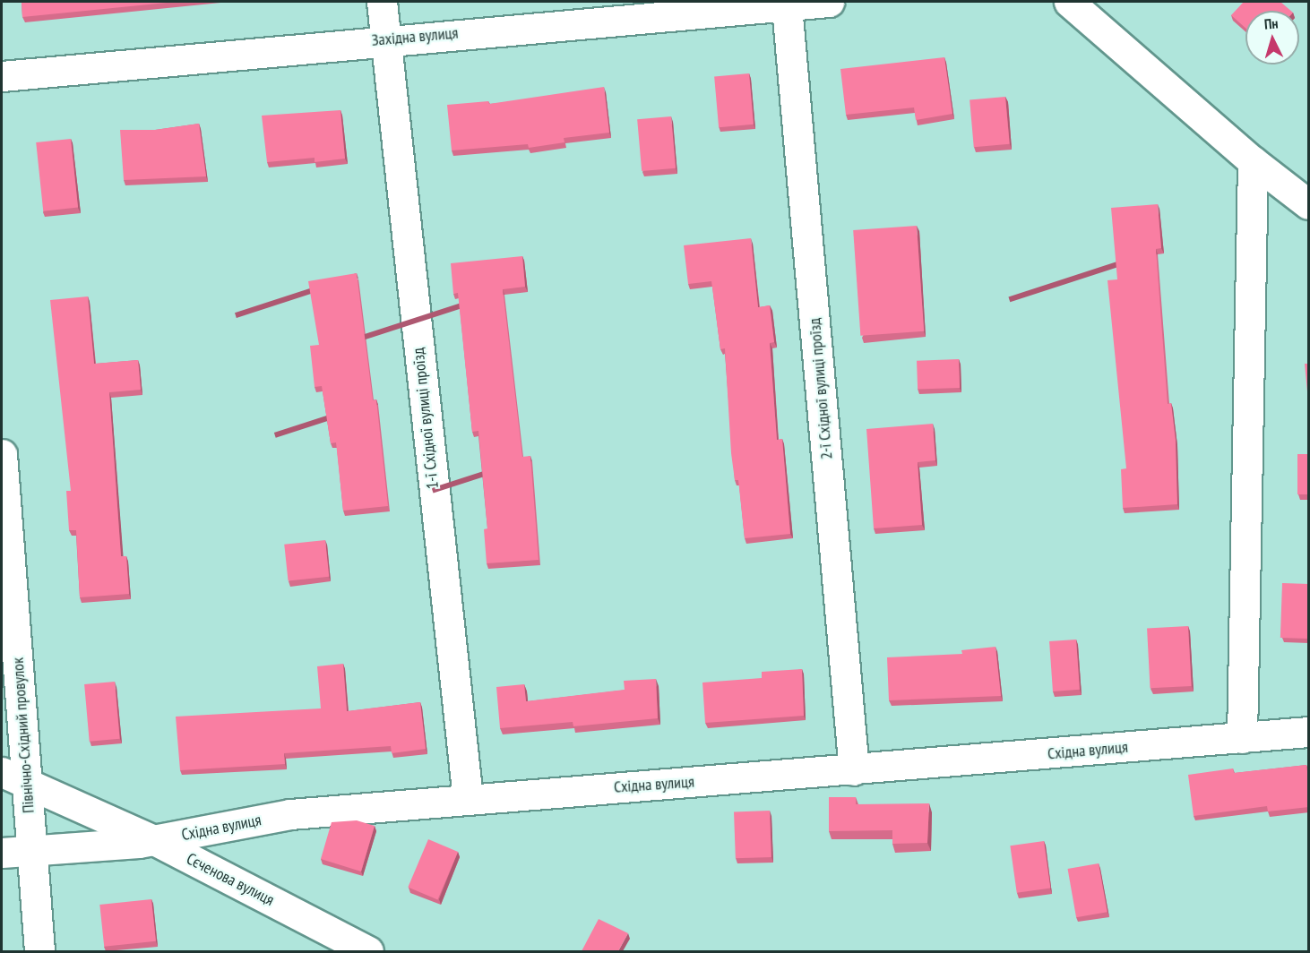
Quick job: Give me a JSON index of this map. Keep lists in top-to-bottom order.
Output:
{
  "streets": {
    "street": [
      "Західна вулиця",
      "2-ї Східної вулиці проїзд",
      "1-ї Східної вулиці проїзд",
      "Північно-Східний провулок",
      "Східна вулиця",
      "Сєченова вулиця"
    ]
  },
  "crossings": [
    ["Західна вулиця", "2-ї Східної вулиці проїзд"],
    ["Західна вулиця", "1-ї Східної вулиці проїзд"],
    ["2-ї Східної вулиці проїзд", "Східна вулиця"],
    ["1-ї Східної вулиці проїзд", "Східна вулиця"],
    ["Північно-Східний провулок", "Східна вулиця"],
    ["Північно-Східний провулок", "Сєченова вулиця"],
    ["Східна вулиця", "Сєченова вулиця"]
  ],
  "north": "top"
}
